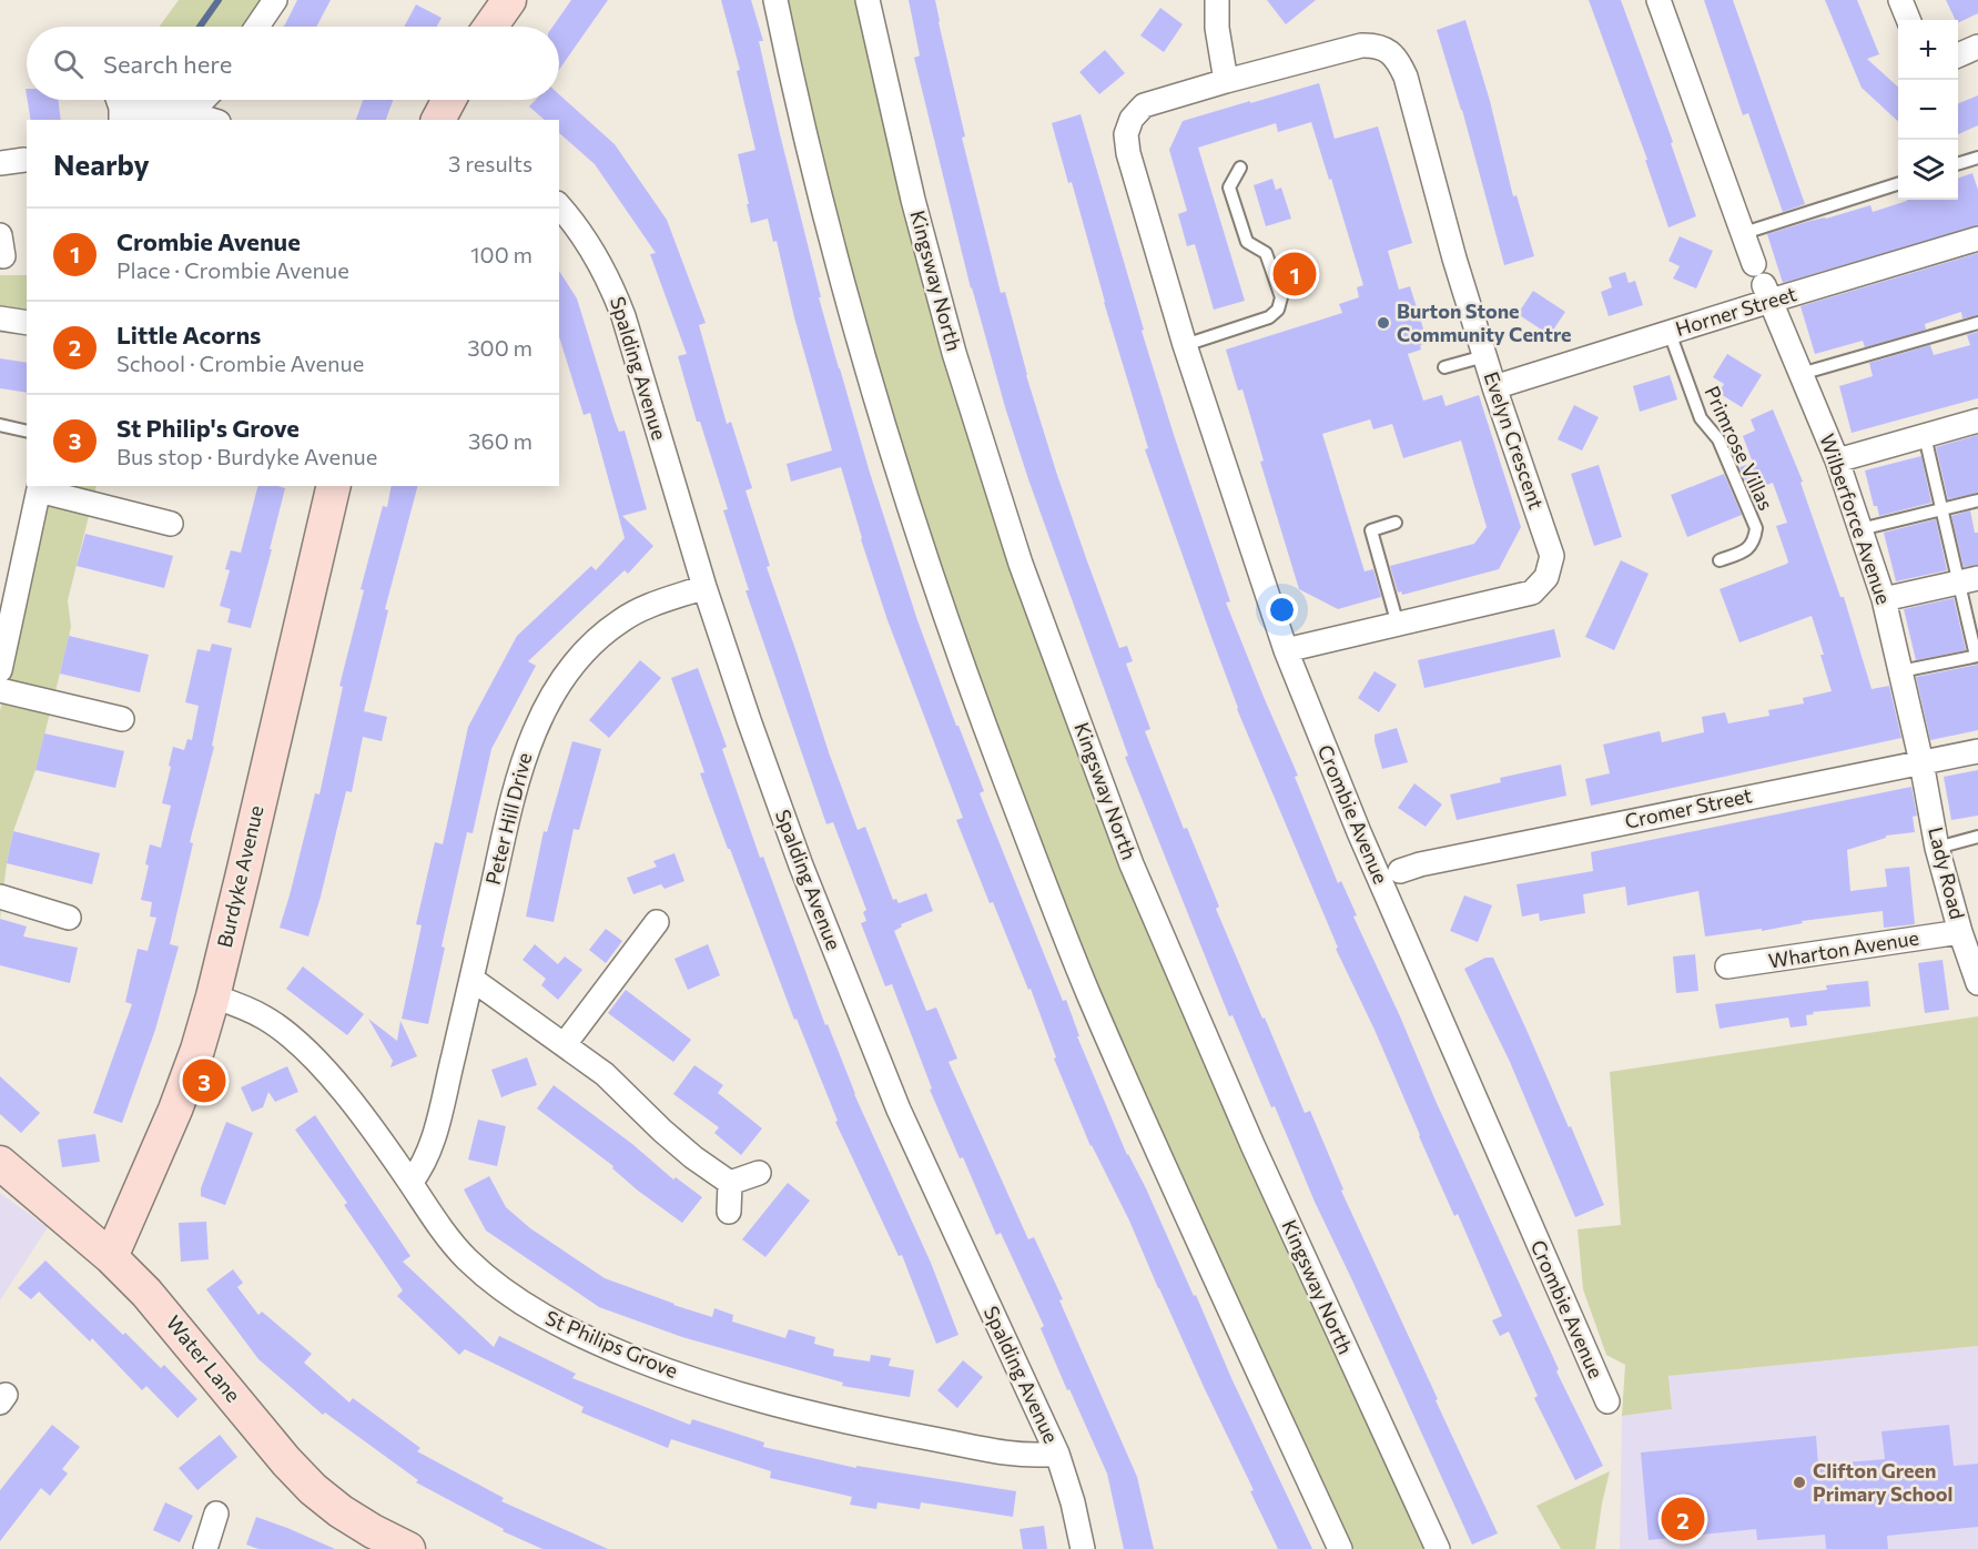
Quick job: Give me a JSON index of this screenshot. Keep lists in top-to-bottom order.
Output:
{
  "streets": {
    "street": [
      "Kingsway North",
      "Horner Street",
      "Spalding Avenue",
      "Evelyn Crescent",
      "Wilberforce Avenue",
      "Cromer Street",
      "Crombie Avenue",
      "Peter Hill Drive",
      "Lady Road",
      "Burdyke Avenue",
      "Wharton Avenue",
      "St Philips Grove",
      "Water Lane"
    ],
    "lane": ["Primrose Villas"]
  },
  "crossings": [
    ["Horner Street", "Evelyn Crescent"],
    ["Horner Street", "Primrose Villas"],
    ["Horner Street", "Wilberforce Avenue"],
    ["Spalding Avenue", "Peter Hill Drive"],
    ["Spalding Avenue", "St Philips Grove"],
    ["Evelyn Crescent", "Crombie Avenue"],
    ["Wilberforce Avenue", "Cromer Street"],
    ["Wilberforce Avenue", "Lady Road"],
    ["Cromer Street", "Lady Road"],
    ["Peter Hill Drive", "St Philips Grove"],
    ["Lady Road", "Wharton Avenue"],
    ["Burdyke Avenue", "St Philips Grove"],
    ["Burdyke Avenue", "Water Lane"]
  ],
  "places": ["Burton Stone Community Centre", "Clifton Green Primary School"],
  "page": {
    "map_buttons": ["+", "−"],
    "search": "Search here",
    "heading": ["Nearby", "3 results"],
    "list": [
      {
        "mark": "1",
        "name": "Crombie Avenue",
        "note": "Place · Crombie Avenue",
        "value": "100 m"
      },
      {
        "mark": "2",
        "name": "Little Acorns",
        "note": "School · Crombie Avenue",
        "value": "300 m"
      },
      {
        "mark": "3",
        "name": "St Philip's Grove",
        "note": "Bus stop · Burdyke Avenue",
        "value": "360 m"
      }
    ],
    "pins": ["1", "3", "2"]
  }
}
